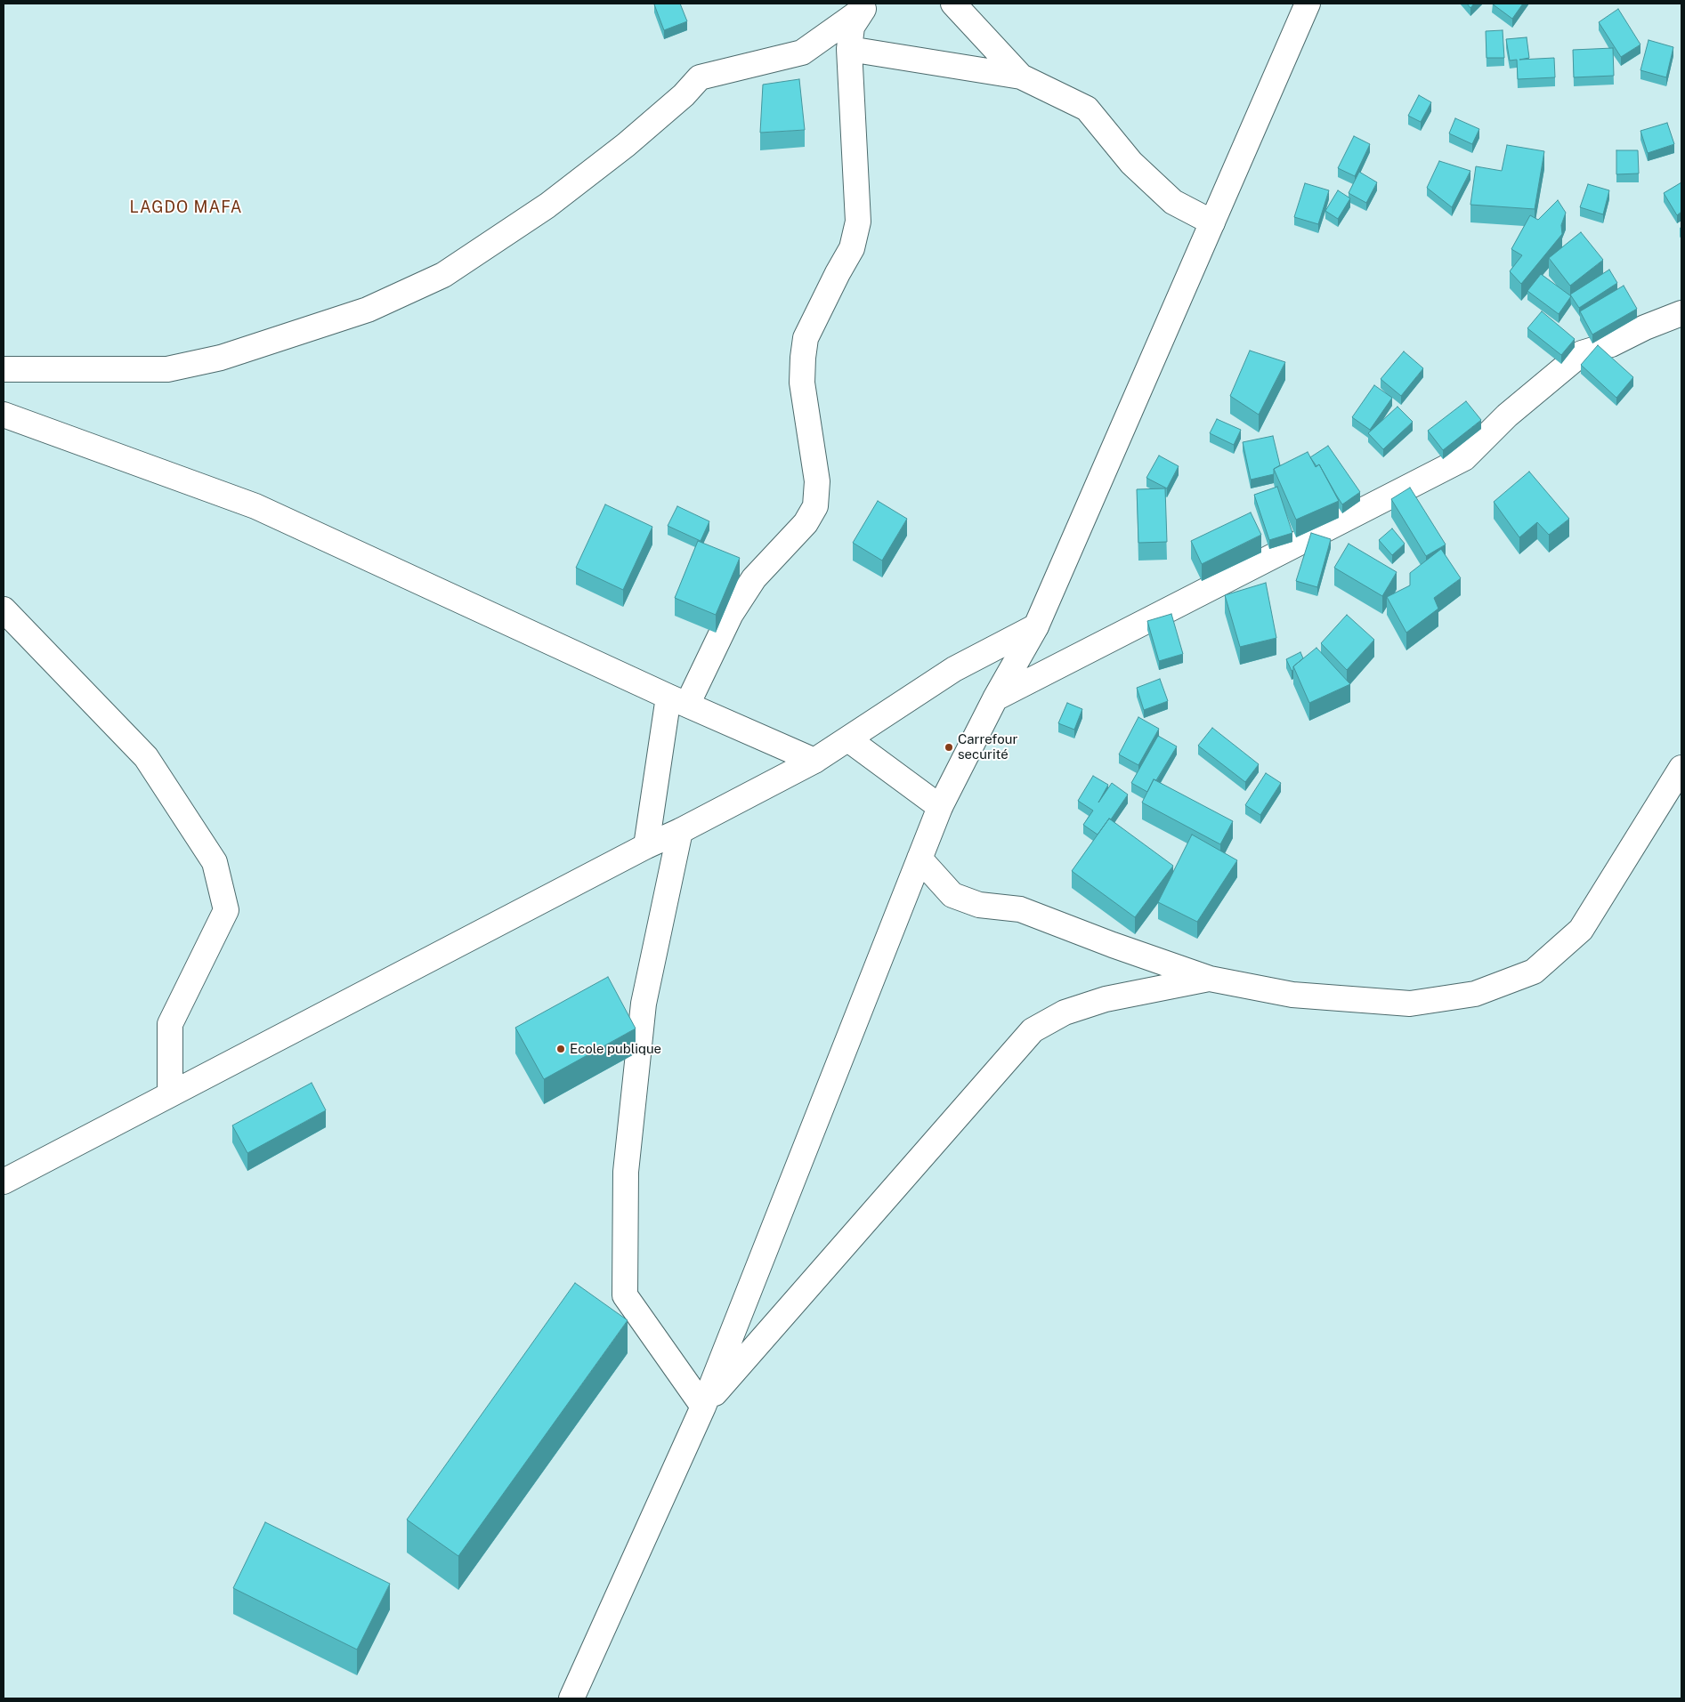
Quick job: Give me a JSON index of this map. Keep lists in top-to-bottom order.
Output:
{
  "districts": ["LAGDO MAFA"],
  "places": ["Carrefour securité", "Ecole publique"]
}
